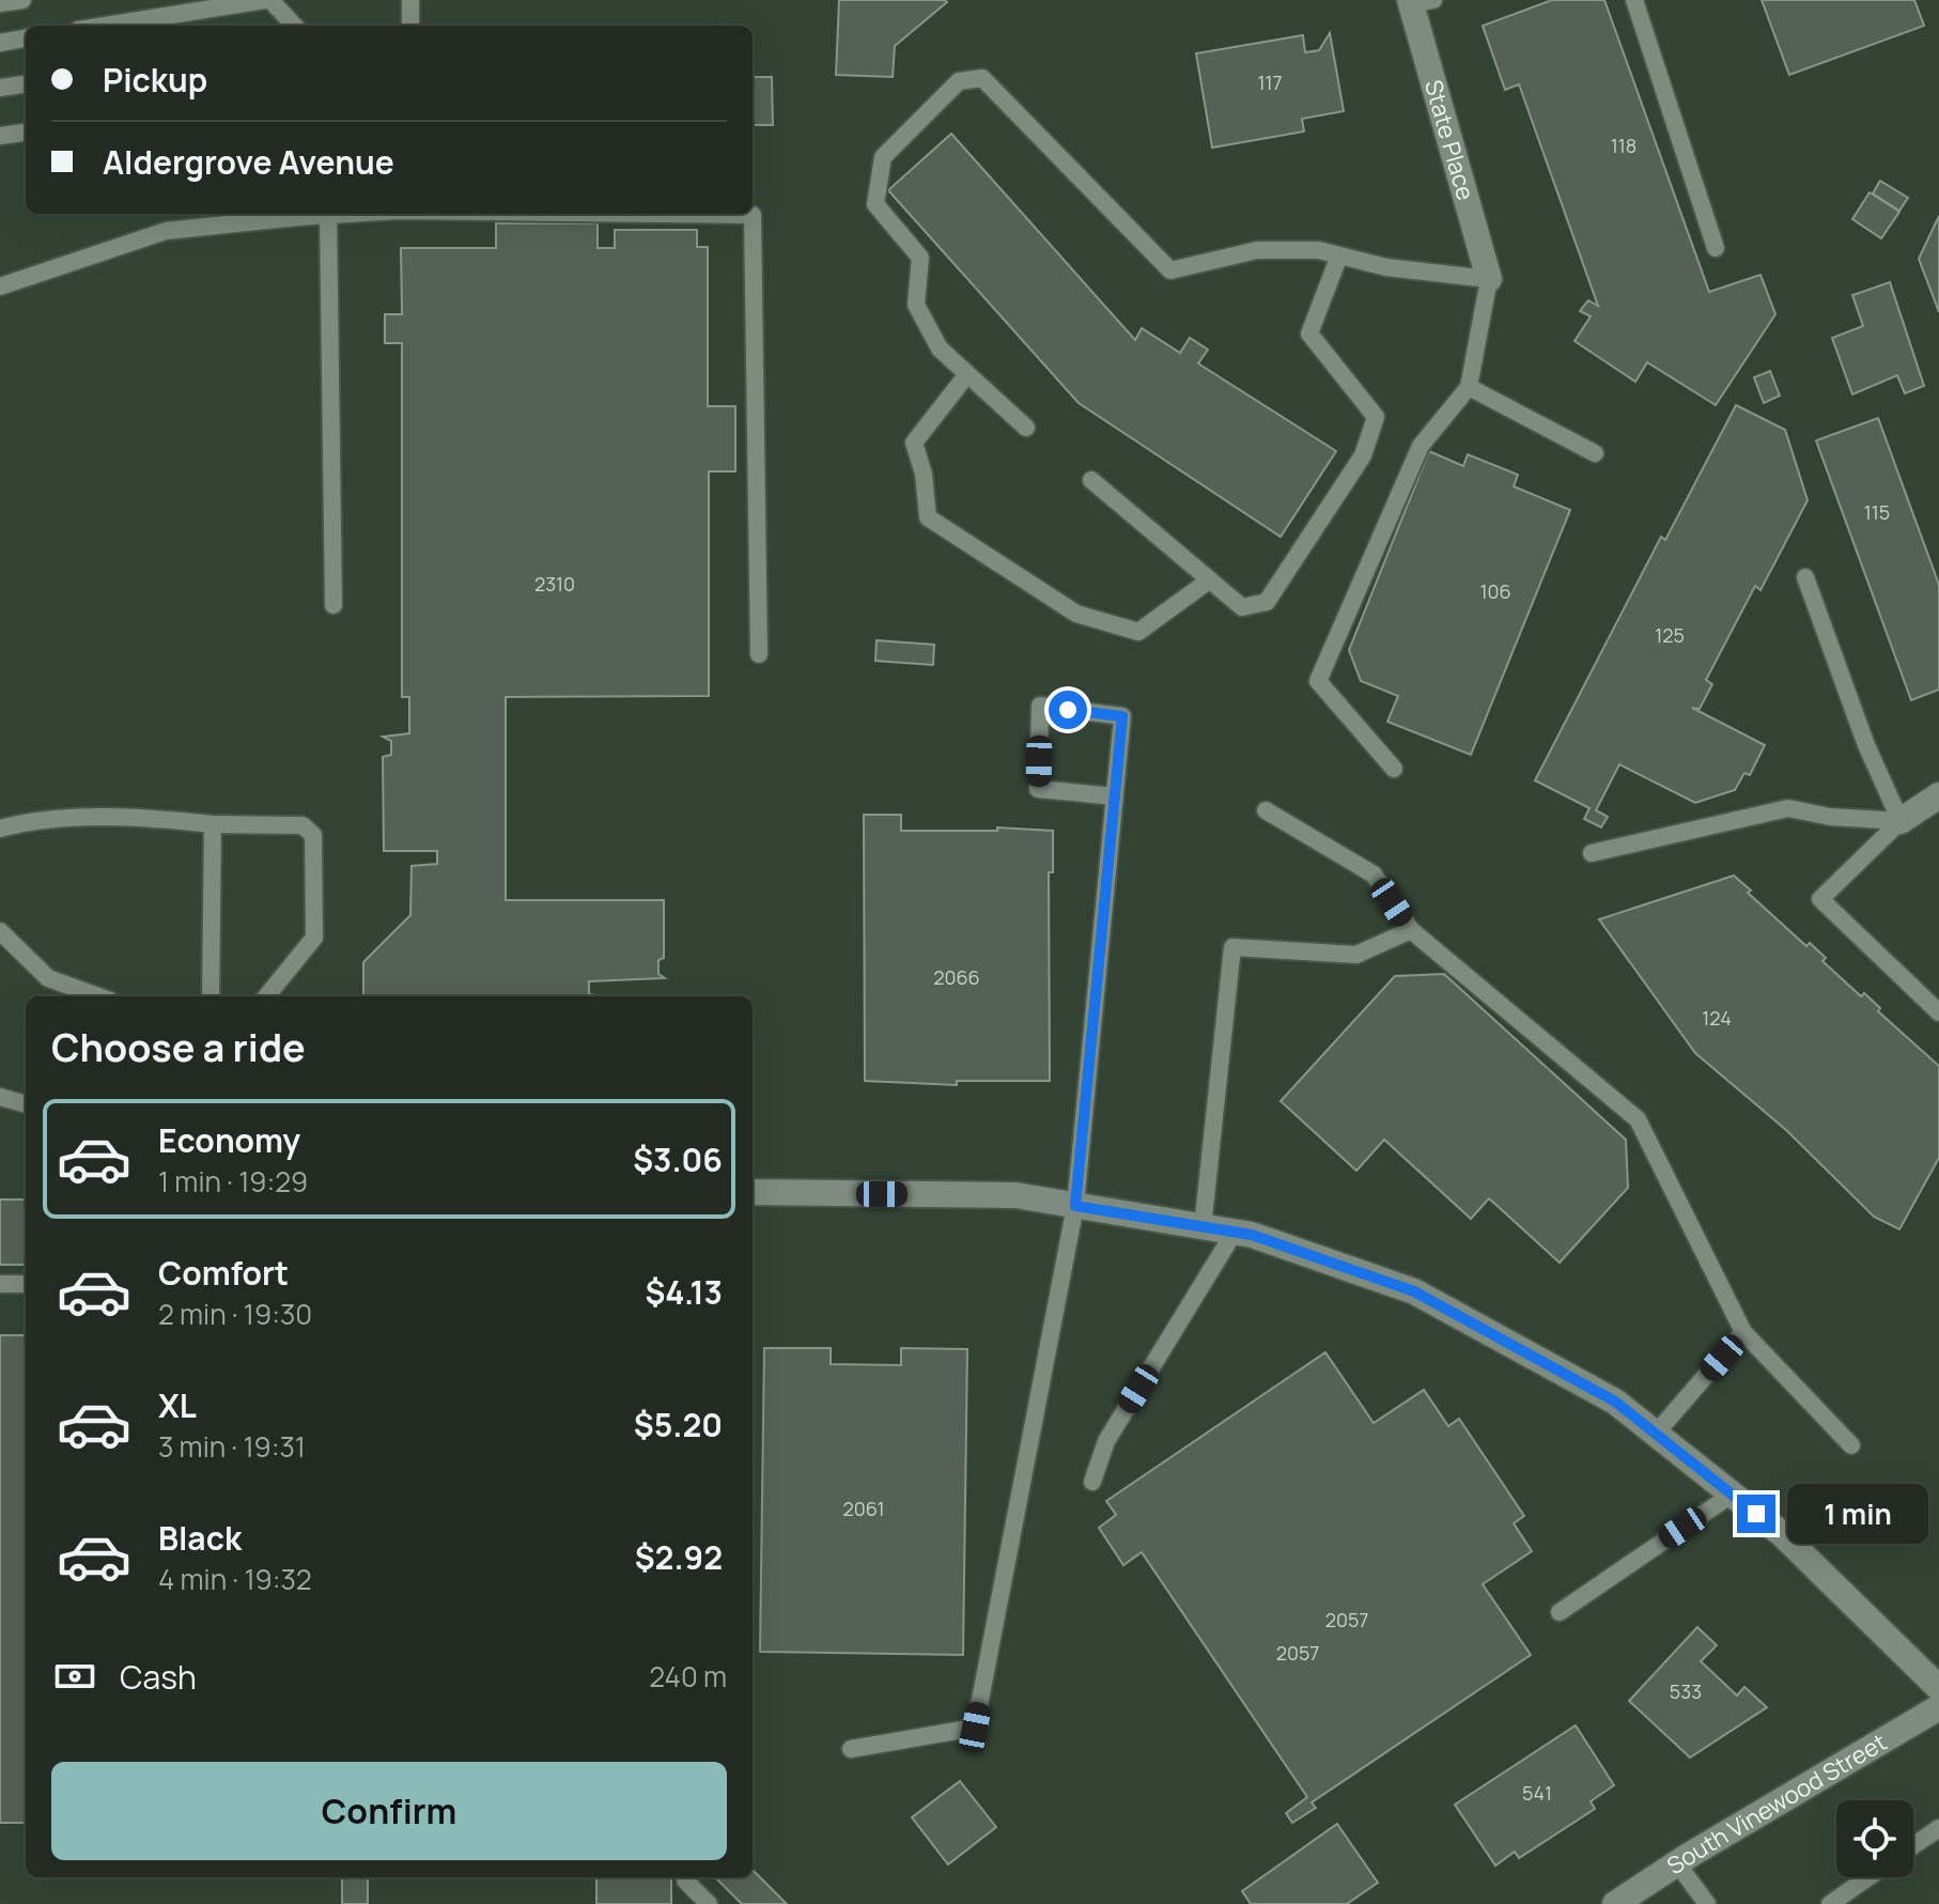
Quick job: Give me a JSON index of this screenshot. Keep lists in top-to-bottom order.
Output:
{
  "streets": {
    "street": ["State Place", "South Vinewood Street"]
  },
  "house_numbers": [
    "117",
    "118",
    "115",
    "2310",
    "106",
    "125",
    "2066",
    "124",
    "2061",
    "2057",
    "2057",
    "533",
    "541"
  ],
  "page": {
    "banner": ["Pickup", "Aldergrove Avenue"],
    "heading": "Choose a ride",
    "list": [
      {
        "name": "Economy",
        "note": "1 min · 19:29",
        "value": "$3.06"
      },
      {
        "name": "Comfort",
        "note": "2 min · 19:30",
        "value": "$4.13"
      },
      {
        "name": "XL",
        "note": "3 min · 19:31",
        "value": "$5.20"
      },
      {
        "name": "Black",
        "note": "4 min · 19:32",
        "value": "$2.92"
      }
    ],
    "bubble": "1 min",
    "pay": ["Cash", "240 m"],
    "buttons": "Confirm"
  }
}
